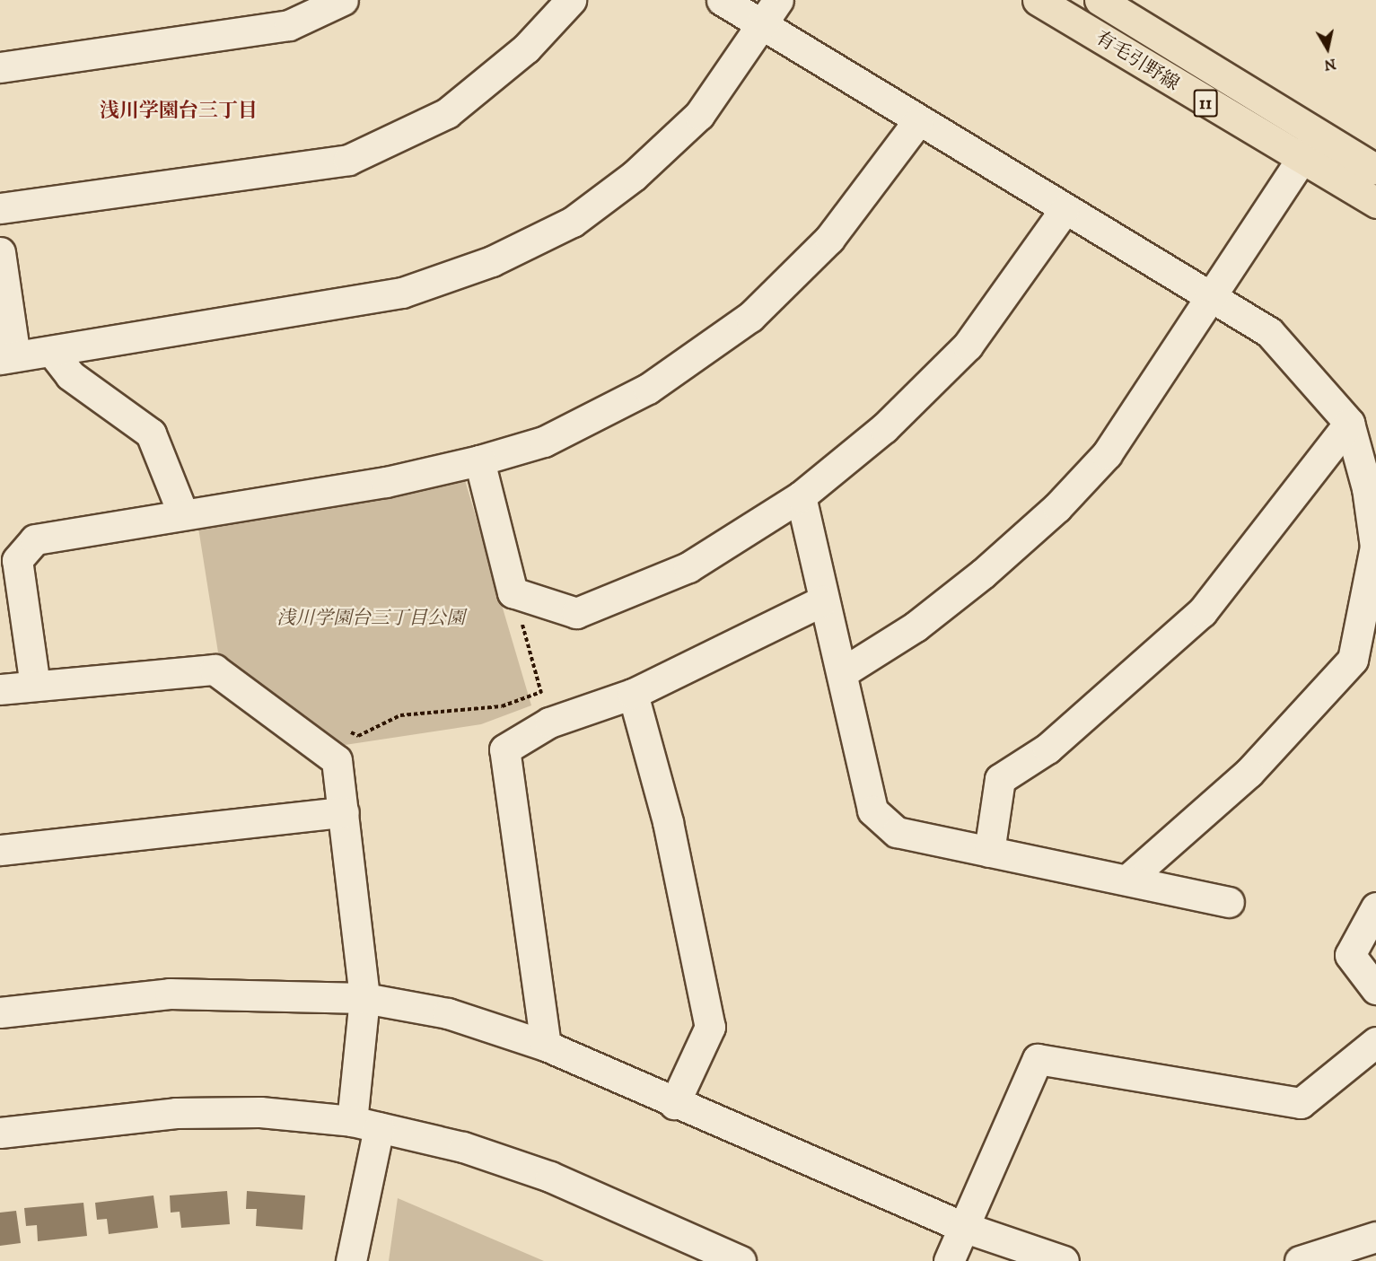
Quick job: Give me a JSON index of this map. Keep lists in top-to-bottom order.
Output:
{
  "streets": {
    "main road": ["有毛引野線", "11"]
  },
  "districts": ["浅川学園台三丁目"],
  "parks": ["浅川学園台三丁目公園"],
  "north": "bottom"
}
